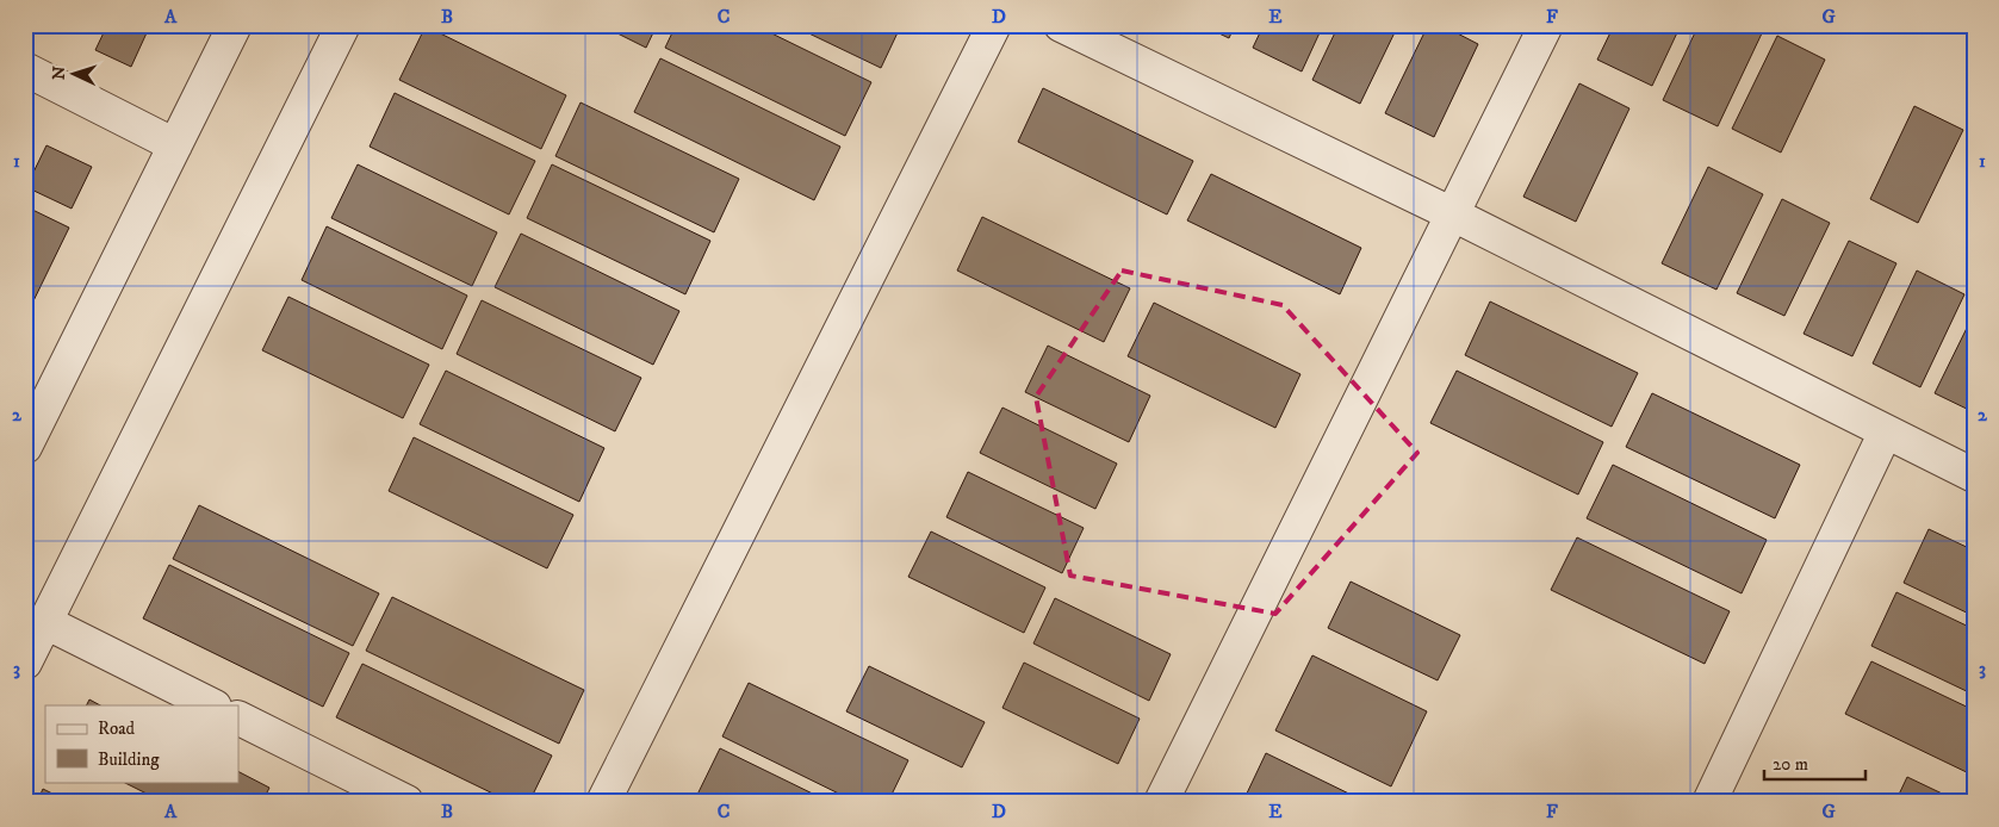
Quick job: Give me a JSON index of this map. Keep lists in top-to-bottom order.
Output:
{
  "legend": ["Road", "Building"],
  "scale_bar": "20 m",
  "north": "left",
  "grid": {
    "columns": [
      "A",
      "B",
      "C",
      "D",
      "E",
      "F",
      "G"
    ],
    "rows": ["1", "2", "3"]
  }
}
